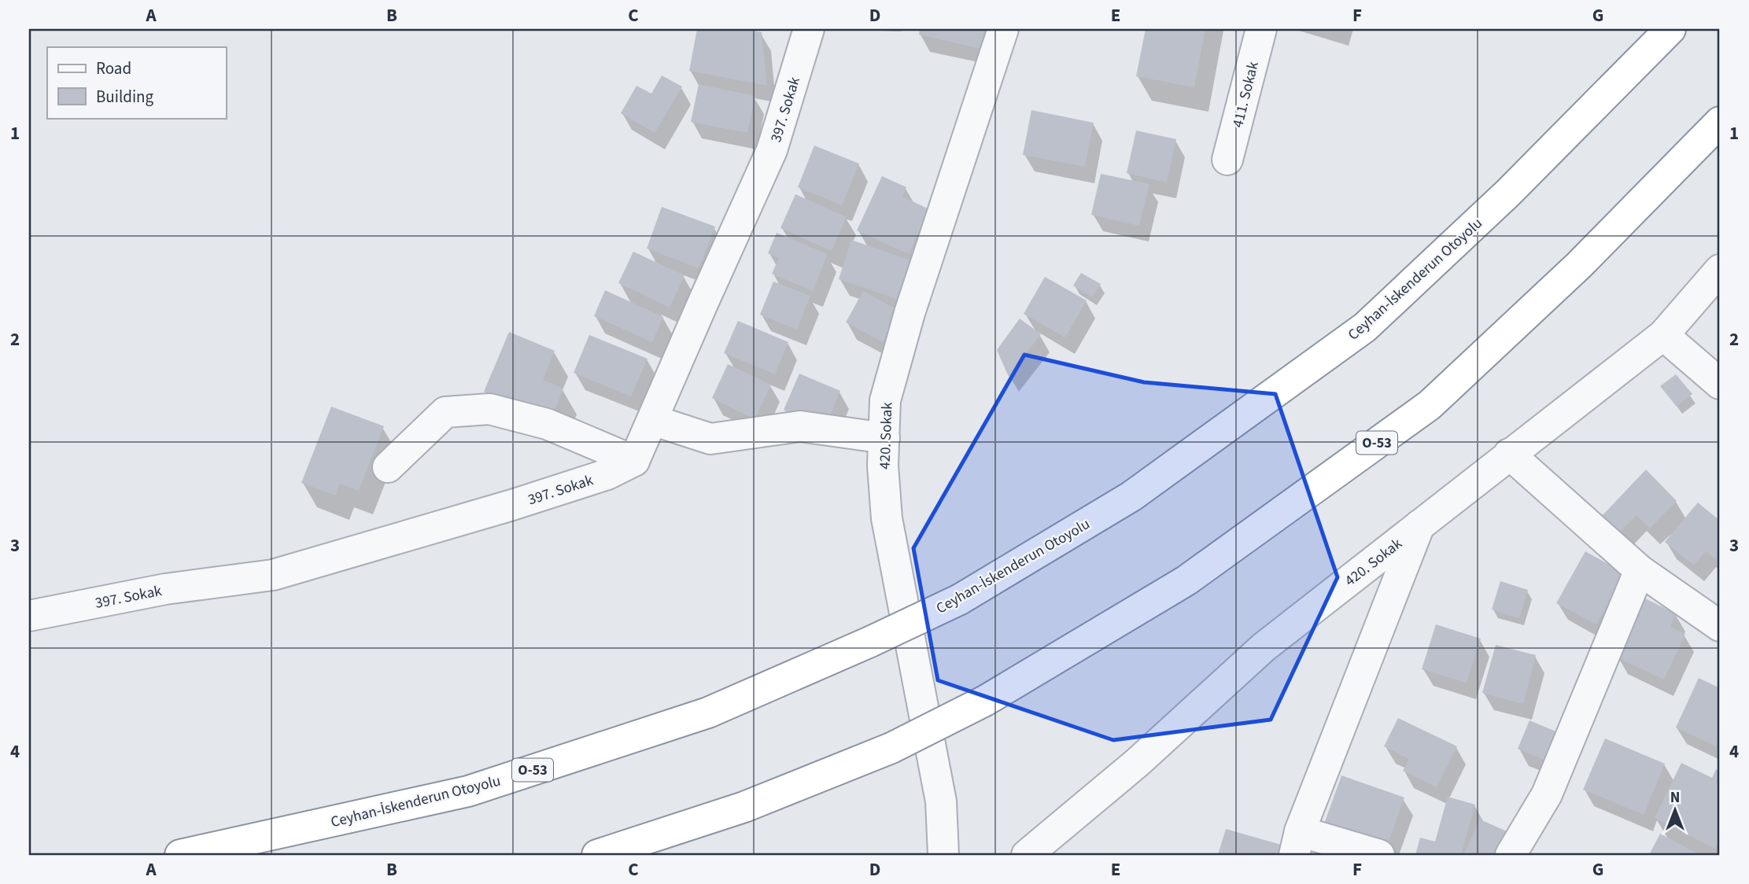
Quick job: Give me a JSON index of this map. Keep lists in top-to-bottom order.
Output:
{
  "streets": {
    "highway": ["Ceyhan-İskenderun Otoyolu", "O-53"],
    "street": ["411. Sokak", "397. Sokak", "420. Sokak"]
  },
  "legend": ["Road", "Building"],
  "north": "top",
  "grid": {
    "columns": [
      "A",
      "B",
      "C",
      "D",
      "E",
      "F",
      "G"
    ],
    "rows": [
      "1",
      "2",
      "3",
      "4"
    ]
  }
}
